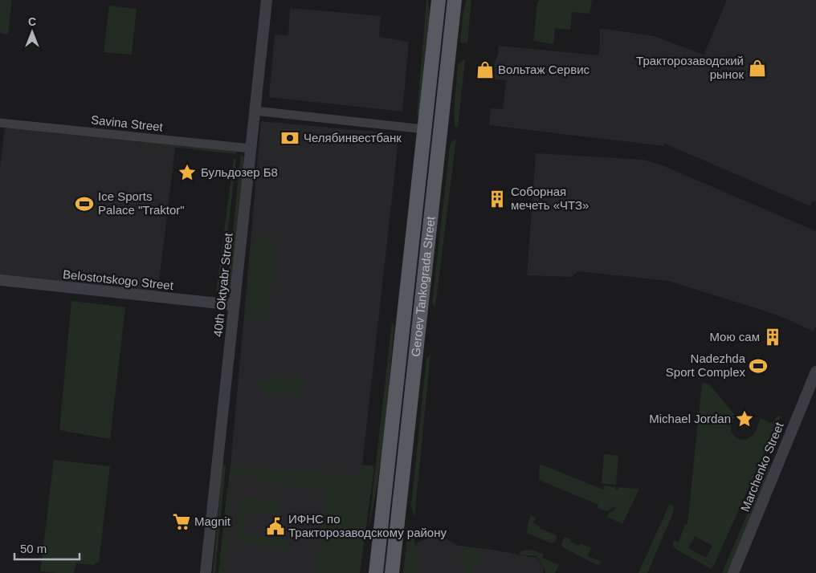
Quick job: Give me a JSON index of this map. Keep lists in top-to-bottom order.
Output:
{
  "streets": {
    "main road": ["Geroev Tankograda Street"],
    "street": [
      "Savina Street",
      "Belostotskogo Street",
      "40th Oktyabr Street",
      "Marchenko Street"
    ]
  },
  "crossings": [
    ["Savina Street", "40th Oktyabr Street"],
    ["Belostotskogo Street", "40th Oktyabr Street"]
  ],
  "places": {
    "shop": ["Тракторозаводский рынок", "Вольтаж Сервис"],
    "bank": ["Челябинвестбанк"],
    "place": ["Бульдозер Б8", "Michael Jordan"],
    "building": ["Соборная мечеть «ЧТЗ»", "Мою сам"],
    "sports": ["Ice Sports Palace \"Traktor\"", "Nadezhda Sport Complex"],
    "supermarket": ["Magnit"],
    "public building": ["ИФНС по Тракторозаводскому району"]
  },
  "scale_bar": "50 m",
  "north": "top"
}
